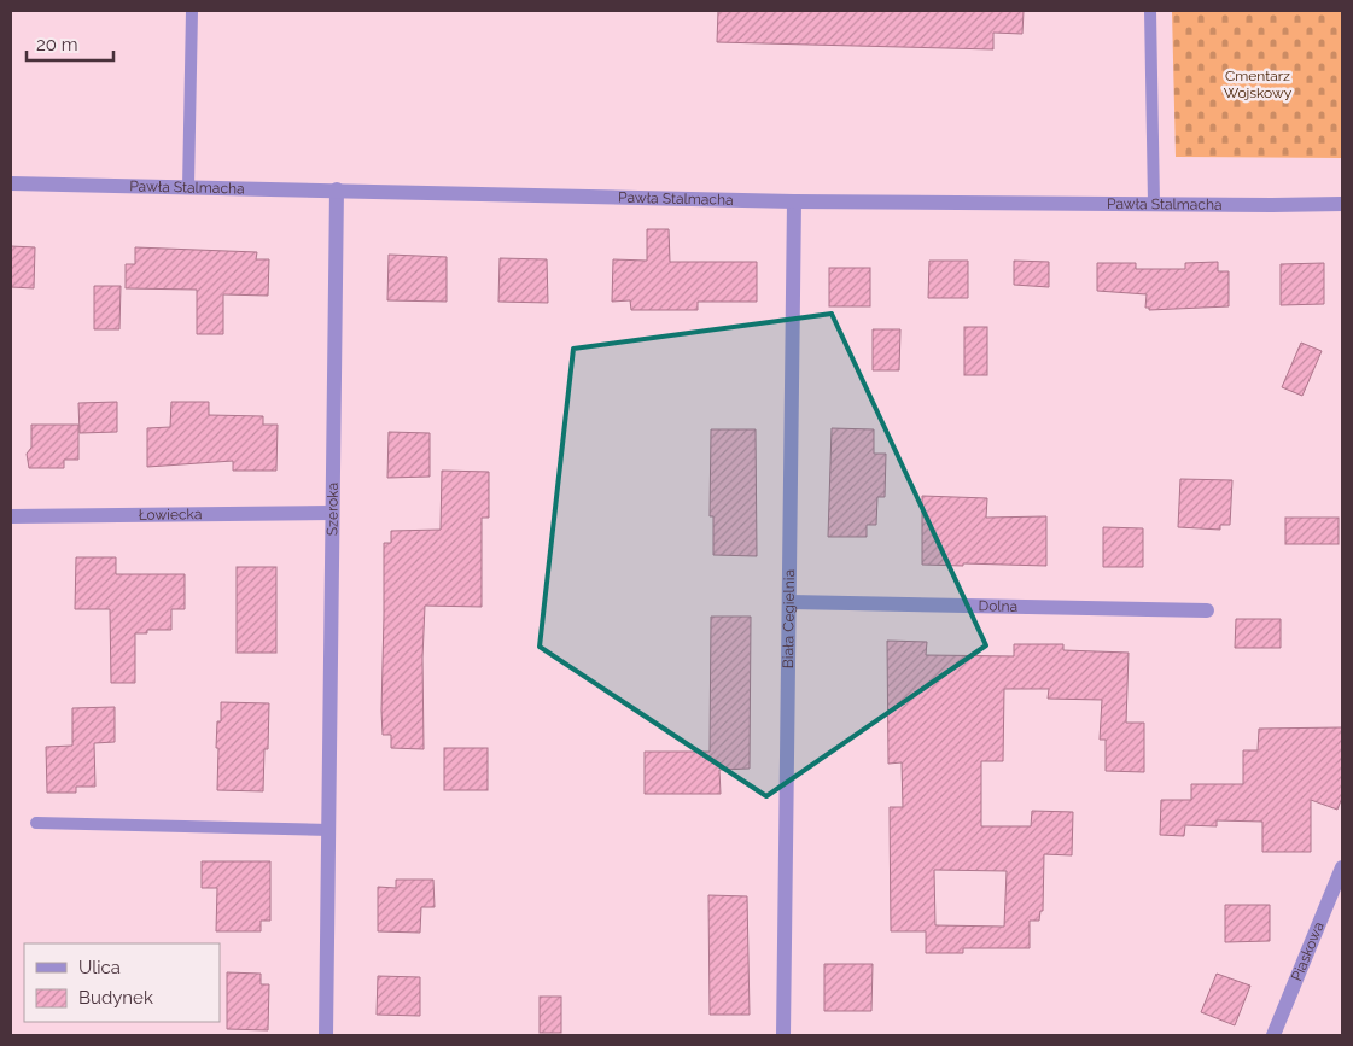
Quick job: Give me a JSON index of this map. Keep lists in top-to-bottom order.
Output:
{
  "streets": {
    "street": [
      "Pawła Stalmacha",
      "Szeroka",
      "Łowiecka",
      "Dolna",
      "Biała Cegielnia",
      "Piaskowa"
    ]
  },
  "crossings": [
    ["Pawła Stalmacha", "Szeroka"],
    ["Pawła Stalmacha", "Biała Cegielnia"],
    ["Szeroka", "Łowiecka"],
    ["Dolna", "Biała Cegielnia"]
  ],
  "parks": ["Cmentarz Wojskowy"],
  "legend": ["Ulica", "Budynek"],
  "scale_bar": "20 m"
}
